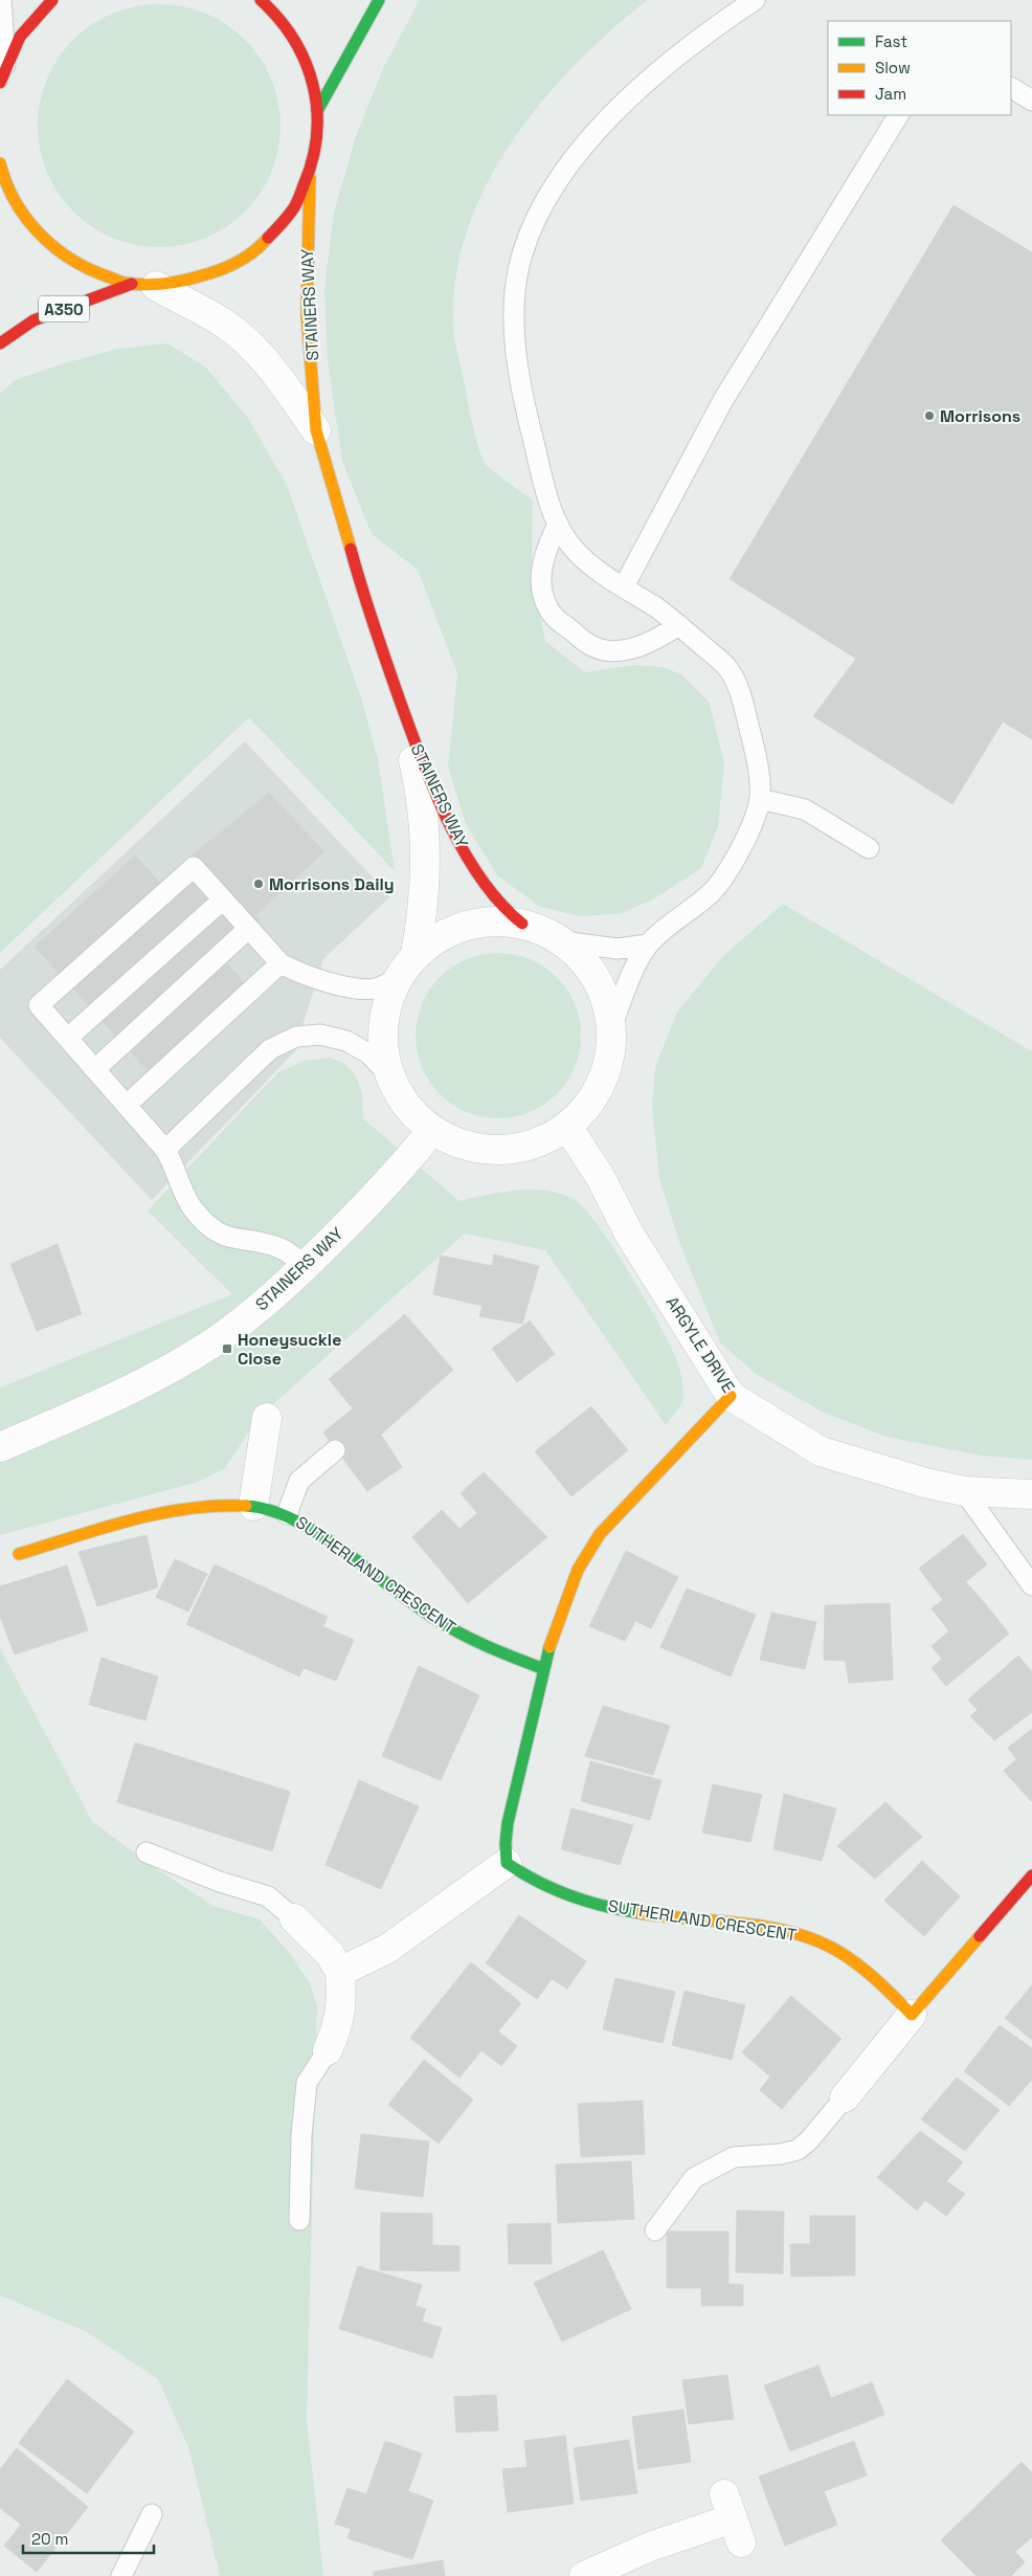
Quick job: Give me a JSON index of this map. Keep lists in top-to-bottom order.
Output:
{
  "streets": {
    "main road": ["STAINERS WAY", "A350", "SUTHERLAND CRESCENT"],
    "street": ["ARGYLE DRIVE"]
  },
  "crossings": [
    ["STAINERS WAY", "A350"]
  ],
  "places": {
    "other": ["Morrisons", "Morrisons Daily"],
    "transit": ["Honeysuckle Close"]
  },
  "legend": ["Fast", "Slow", "Jam"],
  "scale_bar": "20 m"
}
